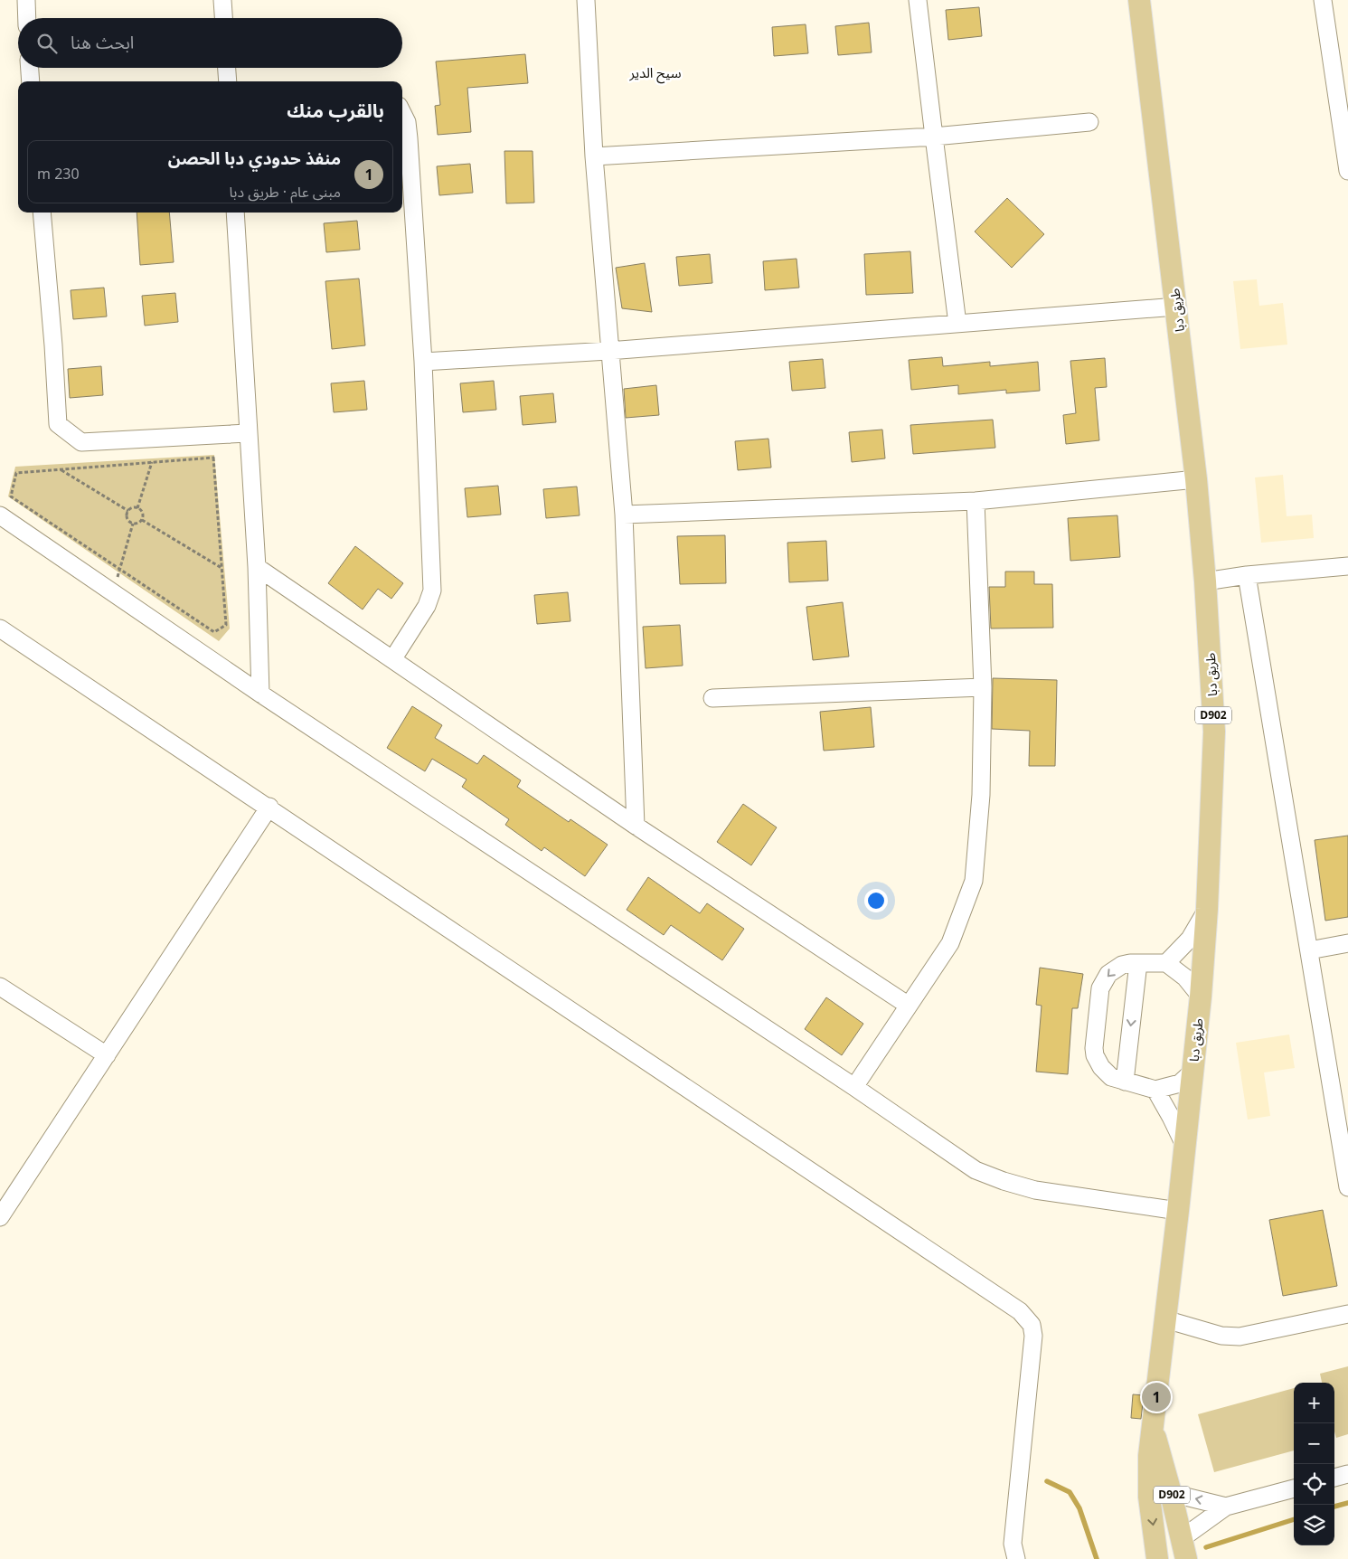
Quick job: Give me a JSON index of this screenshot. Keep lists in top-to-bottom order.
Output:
{
  "streets": {
    "main road": ["طريق دبا", "D902"]
  },
  "districts": ["سيح الدير"],
  "page": {
    "search": "ابحث هنا",
    "heading": "بالقرب منك",
    "list": [
      {
        "mark": "1",
        "name": "منفذ حدودي دبا الحصن",
        "note": "مبنى عام · طريق دبا",
        "value": "230 m"
      }
    ],
    "pins": "1",
    "map_buttons": ["+", "−"]
  }
}
